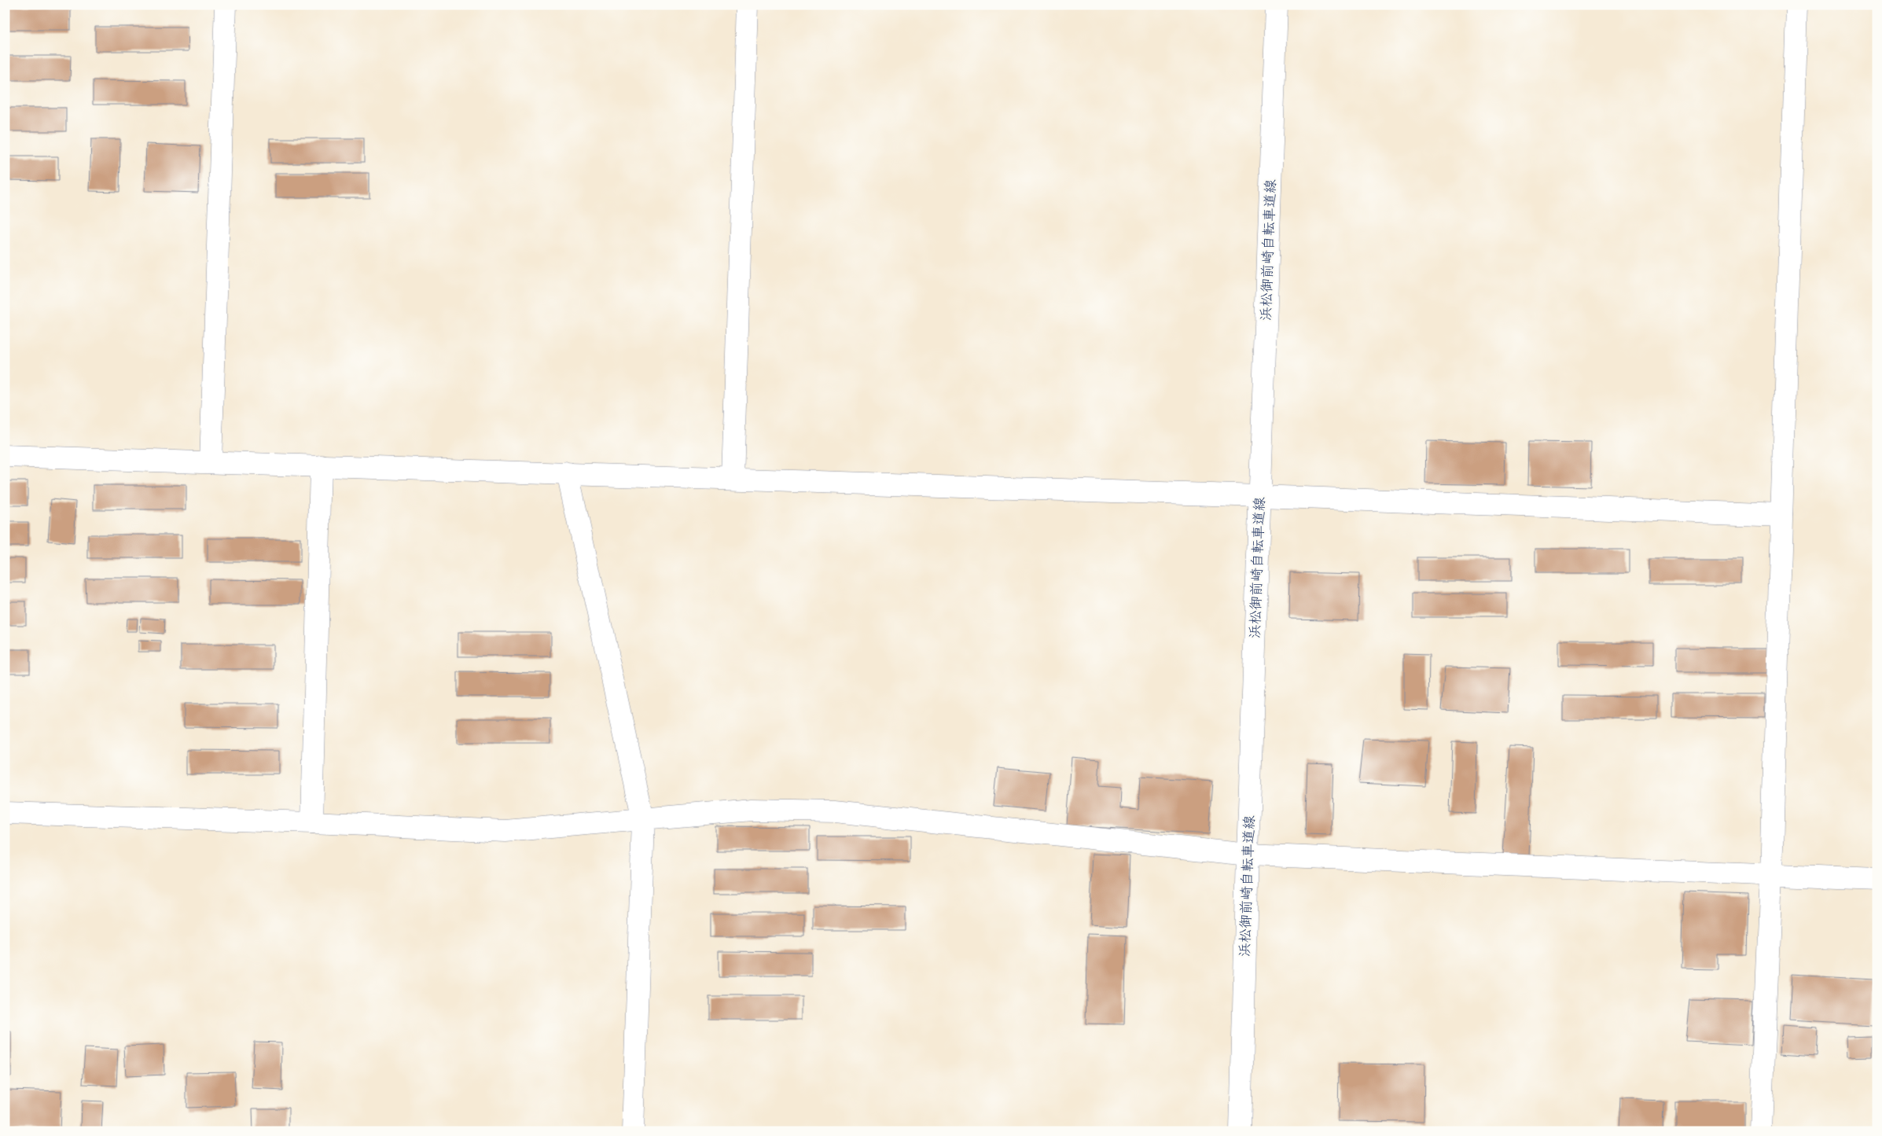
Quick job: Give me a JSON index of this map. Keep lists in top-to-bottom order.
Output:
{
  "streets": {
    "street": ["浜松御前崎自転車道線"]
  }
}
